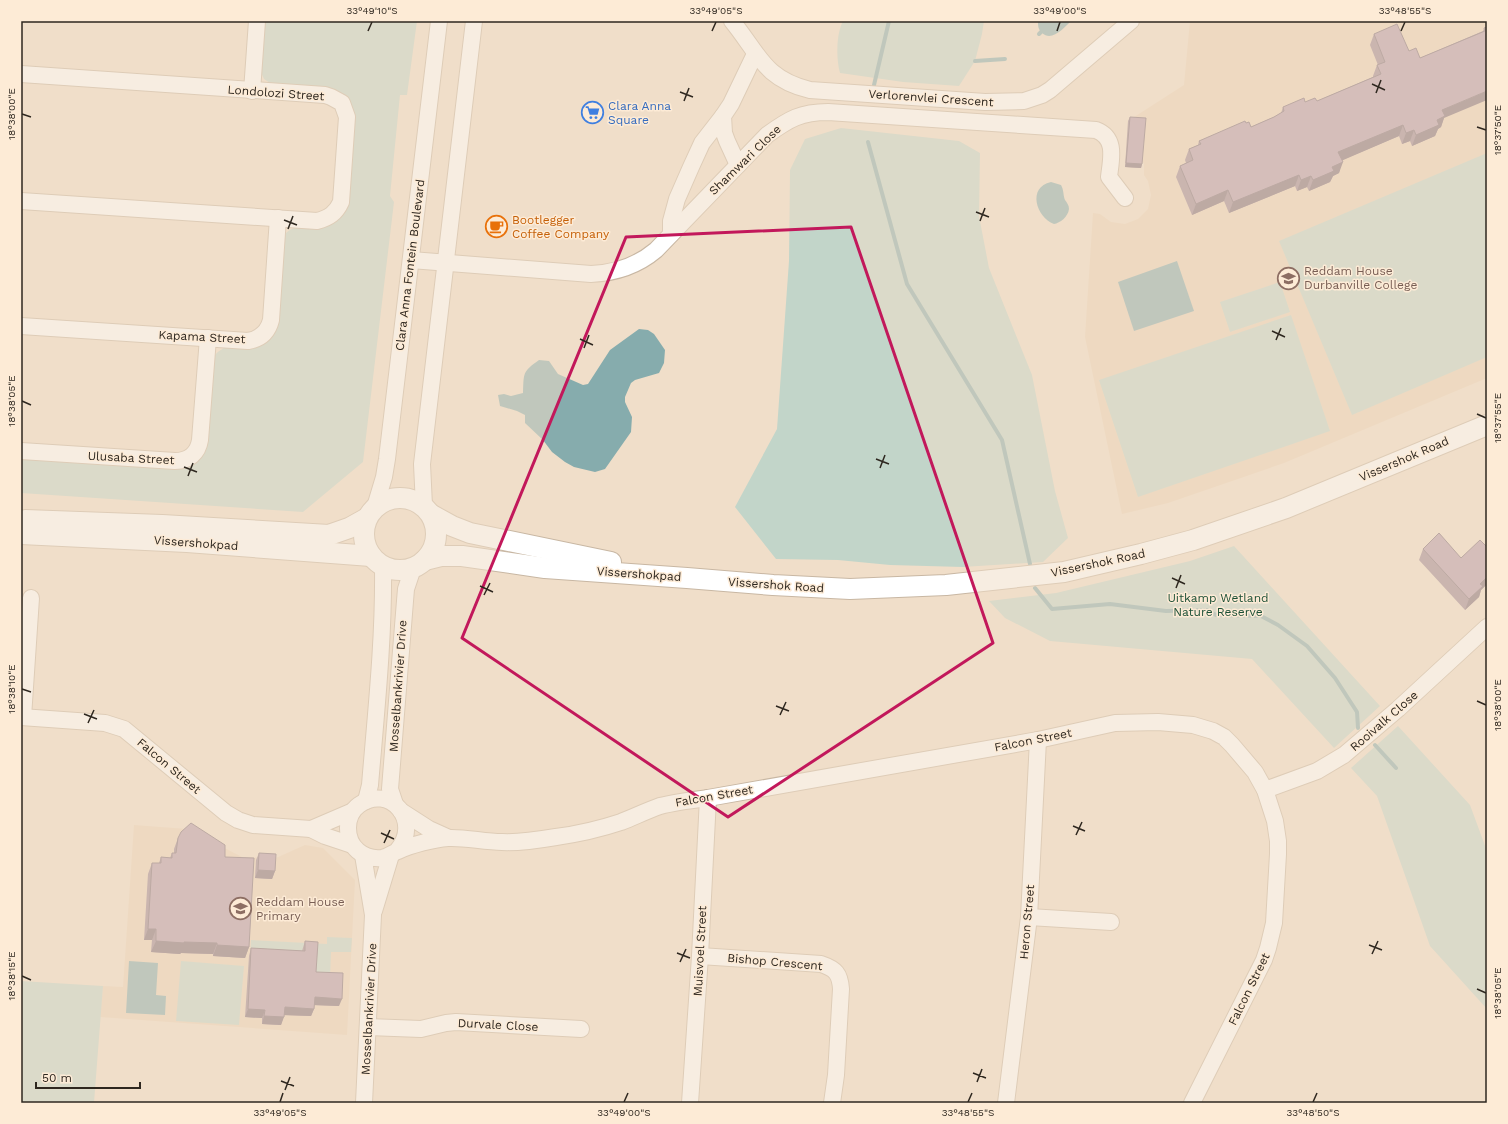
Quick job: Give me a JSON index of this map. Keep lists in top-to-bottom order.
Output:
{
  "streets": {
    "main road": ["Vissershok Road", "Vissershokpad"],
    "street": [
      "Londolozi Street",
      "Verlorenvlei Crescent",
      "Shamwari Close",
      "Clara Anna Fontein Boulevard",
      "Kapama Street",
      "Ulusaba Street",
      "Mosselbankrivier Drive",
      "Rooivalk Close",
      "Falcon Street",
      "Heron Street",
      "Muisvoel Street",
      "Bishop Crescent",
      "Durvale Close"
    ]
  },
  "crossings": [
    ["Londolozi Street", "Kapama Street"],
    ["Shamwari Close", "Clara Anna Fontein Boulevard"],
    ["Clara Anna Fontein Boulevard", "Vissershokpad"],
    ["Clara Anna Fontein Boulevard", "Mosselbankrivier Drive"],
    ["Kapama Street", "Ulusaba Street"],
    ["Vissershok Road", "Vissershokpad"],
    ["Vissershokpad", "Mosselbankrivier Drive"],
    ["Mosselbankrivier Drive", "Falcon Street"],
    ["Mosselbankrivier Drive", "Durvale Close"],
    ["Rooivalk Close", "Falcon Street"],
    ["Falcon Street", "Heron Street"],
    ["Falcon Street", "Muisvoel Street"],
    ["Muisvoel Street", "Bishop Crescent"]
  ],
  "parks": ["Uitkamp Wetland Nature Reserve"],
  "places": {
    "supermarket": ["Clara Anna Square"],
    "cafe": ["Bootlegger Coffee Company"],
    "school or university": ["Reddam House Durbanville College", "Reddam House Primary"]
  },
  "scale_bar": "50 m",
  "coordinates": [
    "33°49'10\"S",
    "33°49'05\"S",
    "33°49'00\"S",
    "33°48'55\"S",
    "18°38'00\"E",
    "18°37'50\"E",
    "18°38'05\"E",
    "18°37'55\"E",
    "18°38'10\"E",
    "18°38'15\"E",
    "33°48'50\"S"
  ]
}
